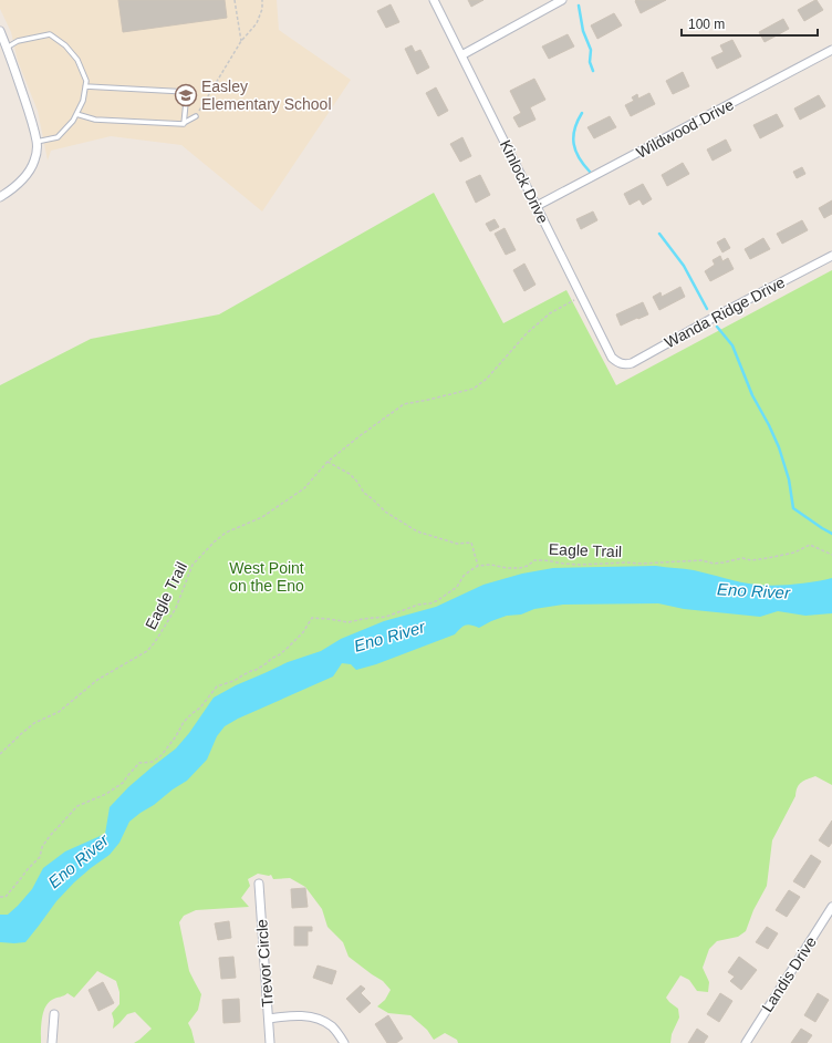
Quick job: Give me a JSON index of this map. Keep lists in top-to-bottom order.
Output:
{
  "streets": {
    "street": [
      "Wildwood Drive",
      "Kinlock Drive",
      "Wanda Ridge Drive",
      "Trevor Circle",
      "Landis Drive"
    ],
    "path": ["Eagle Trail"]
  },
  "crossings": [
    ["Wildwood Drive", "Kinlock Drive"],
    ["Kinlock Drive", "Wanda Ridge Drive"],
    ["Kinlock Drive", "Eagle Trail"]
  ],
  "water": ["Eno River"],
  "parks": ["West Point on the Eno"],
  "places": {
    "school or university": ["Easley Elementary School"]
  },
  "scale_bar": "100 m"
}
